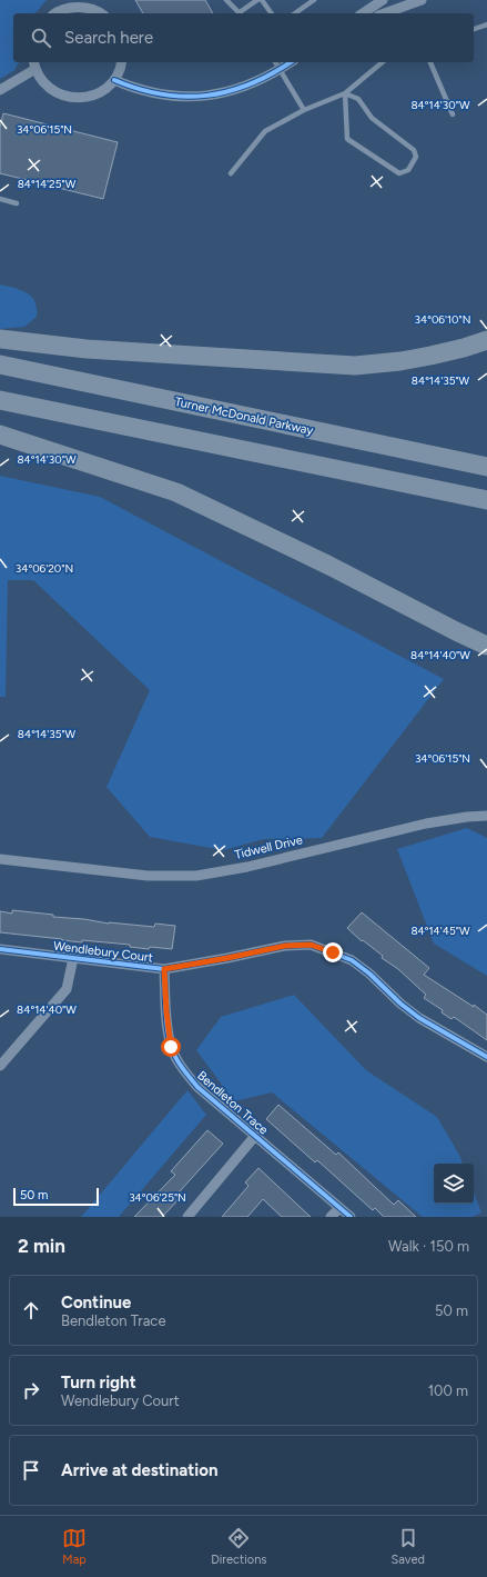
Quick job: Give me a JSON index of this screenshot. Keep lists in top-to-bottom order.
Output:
{
  "streets": {
    "highway": ["Turner McDonald Parkway"],
    "street": ["Tidwell Drive", "Wendlebury Court", "Bendleton Trace"]
  },
  "crossings": [
    ["Wendlebury Court", "Bendleton Trace"]
  ],
  "scale_bar": "50 m",
  "page": {
    "search": "Search here",
    "scale": "50 m",
    "heading": ["2 min", "Walk · 150 m"],
    "list": [
      ["Continue", "Bendleton Trace", "50 m"],
      ["Turn right", "Wendlebury Court", "100 m"],
      "Arrive at destination"
    ],
    "nav": ["Map", "Directions", "Saved"]
  },
  "coordinates": [
    "84°14'30\"W",
    "34°06'15\"N",
    "84°14'25\"W",
    "34°06'10\"N",
    "84°14'35\"W",
    "34°06'20\"N",
    "84°14'40\"W",
    "84°14'45\"W",
    "34°06'25\"N"
  ]
}
